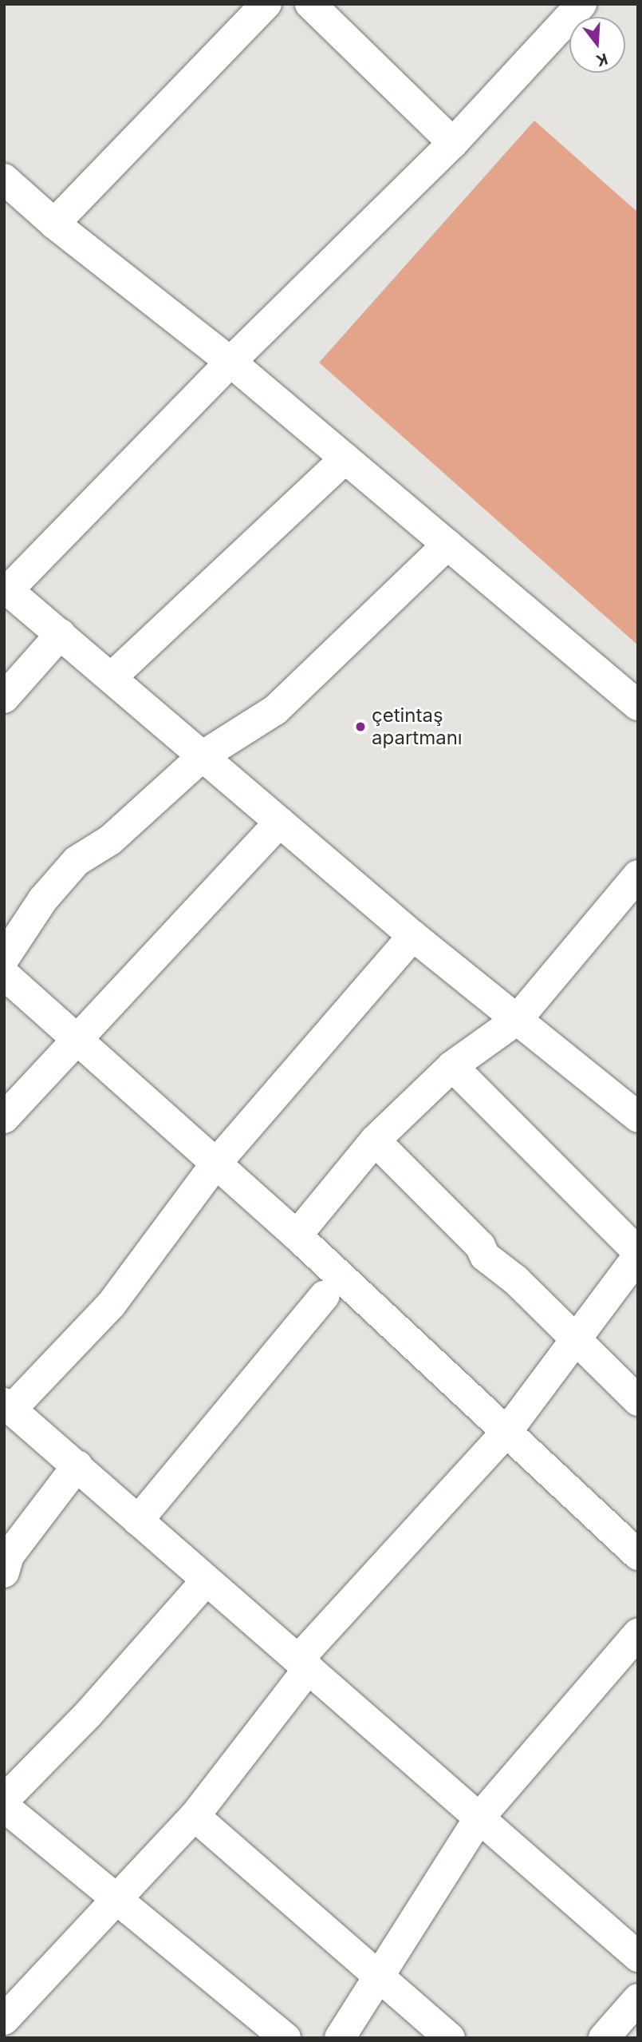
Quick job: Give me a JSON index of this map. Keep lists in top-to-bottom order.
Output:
{
  "places": ["çetintaş apartmanı"],
  "north": "bottom"
}
